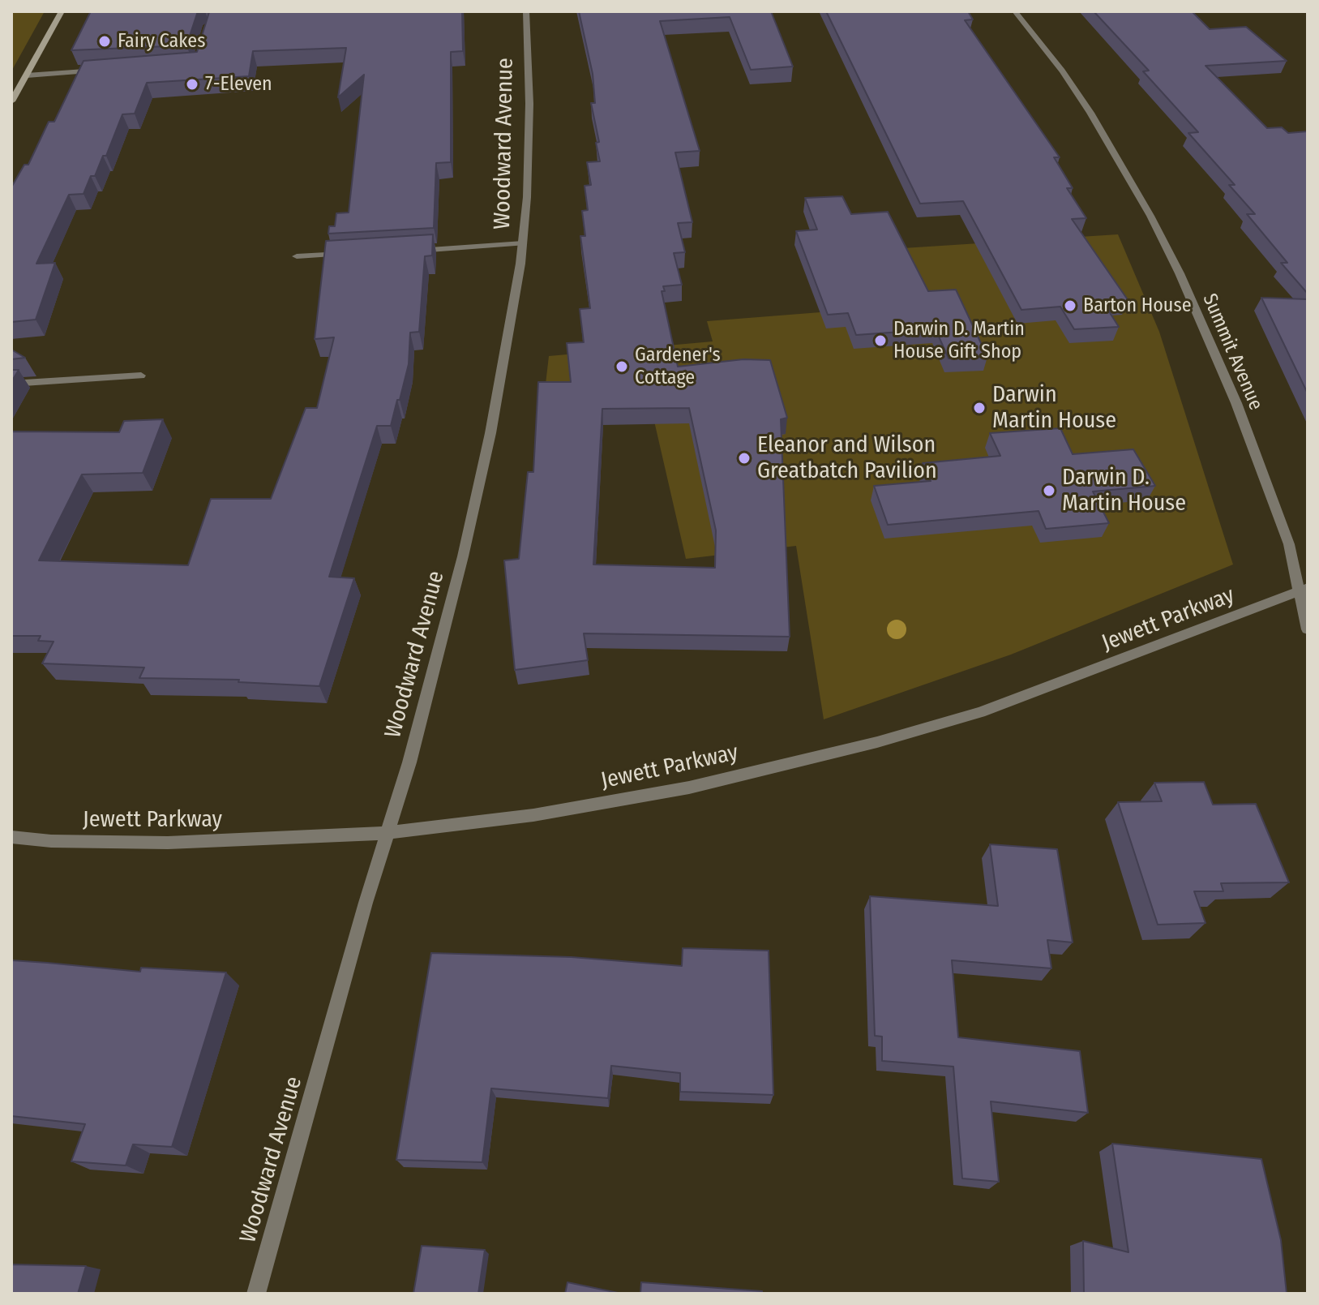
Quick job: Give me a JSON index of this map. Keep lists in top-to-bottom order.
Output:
{
  "streets": {
    "street": ["Woodward Avenue", "Summit Avenue", "Jewett Parkway"]
  },
  "crossings": [
    ["Woodward Avenue", "Jewett Parkway"],
    ["Summit Avenue", "Jewett Parkway"]
  ],
  "places": [
    "Fairy Cakes",
    "7-Eleven",
    "Barton House",
    "Darwin D. Martin House Gift Shop",
    "Gardener's Cottage",
    "Darwin Martin House",
    "Eleanor and Wilson Greatbatch Pavilion",
    "Darwin D. Martin House"
  ]
}
